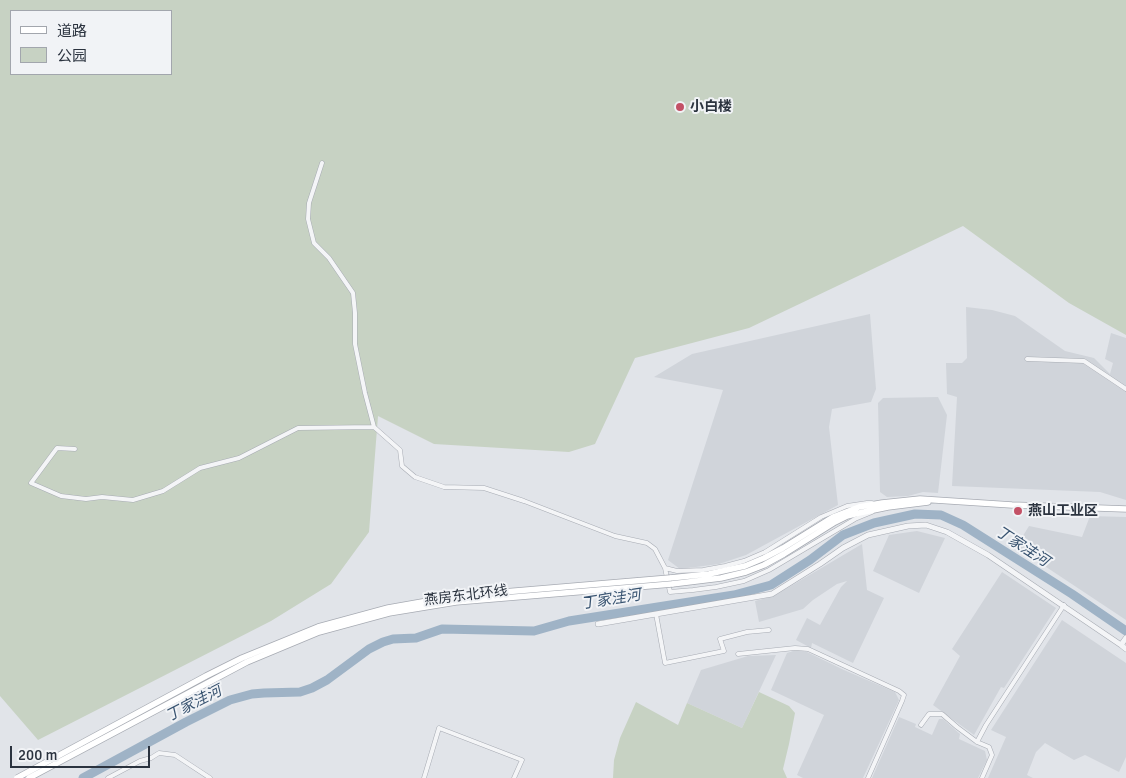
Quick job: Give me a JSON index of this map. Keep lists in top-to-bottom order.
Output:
{
  "streets": {
    "main road": ["燕房东北环线"]
  },
  "water": ["丁家洼河"],
  "places": ["小白楼", "燕山工业区"],
  "legend": ["道路", "公园"],
  "scale_bar": "200 m"
}
